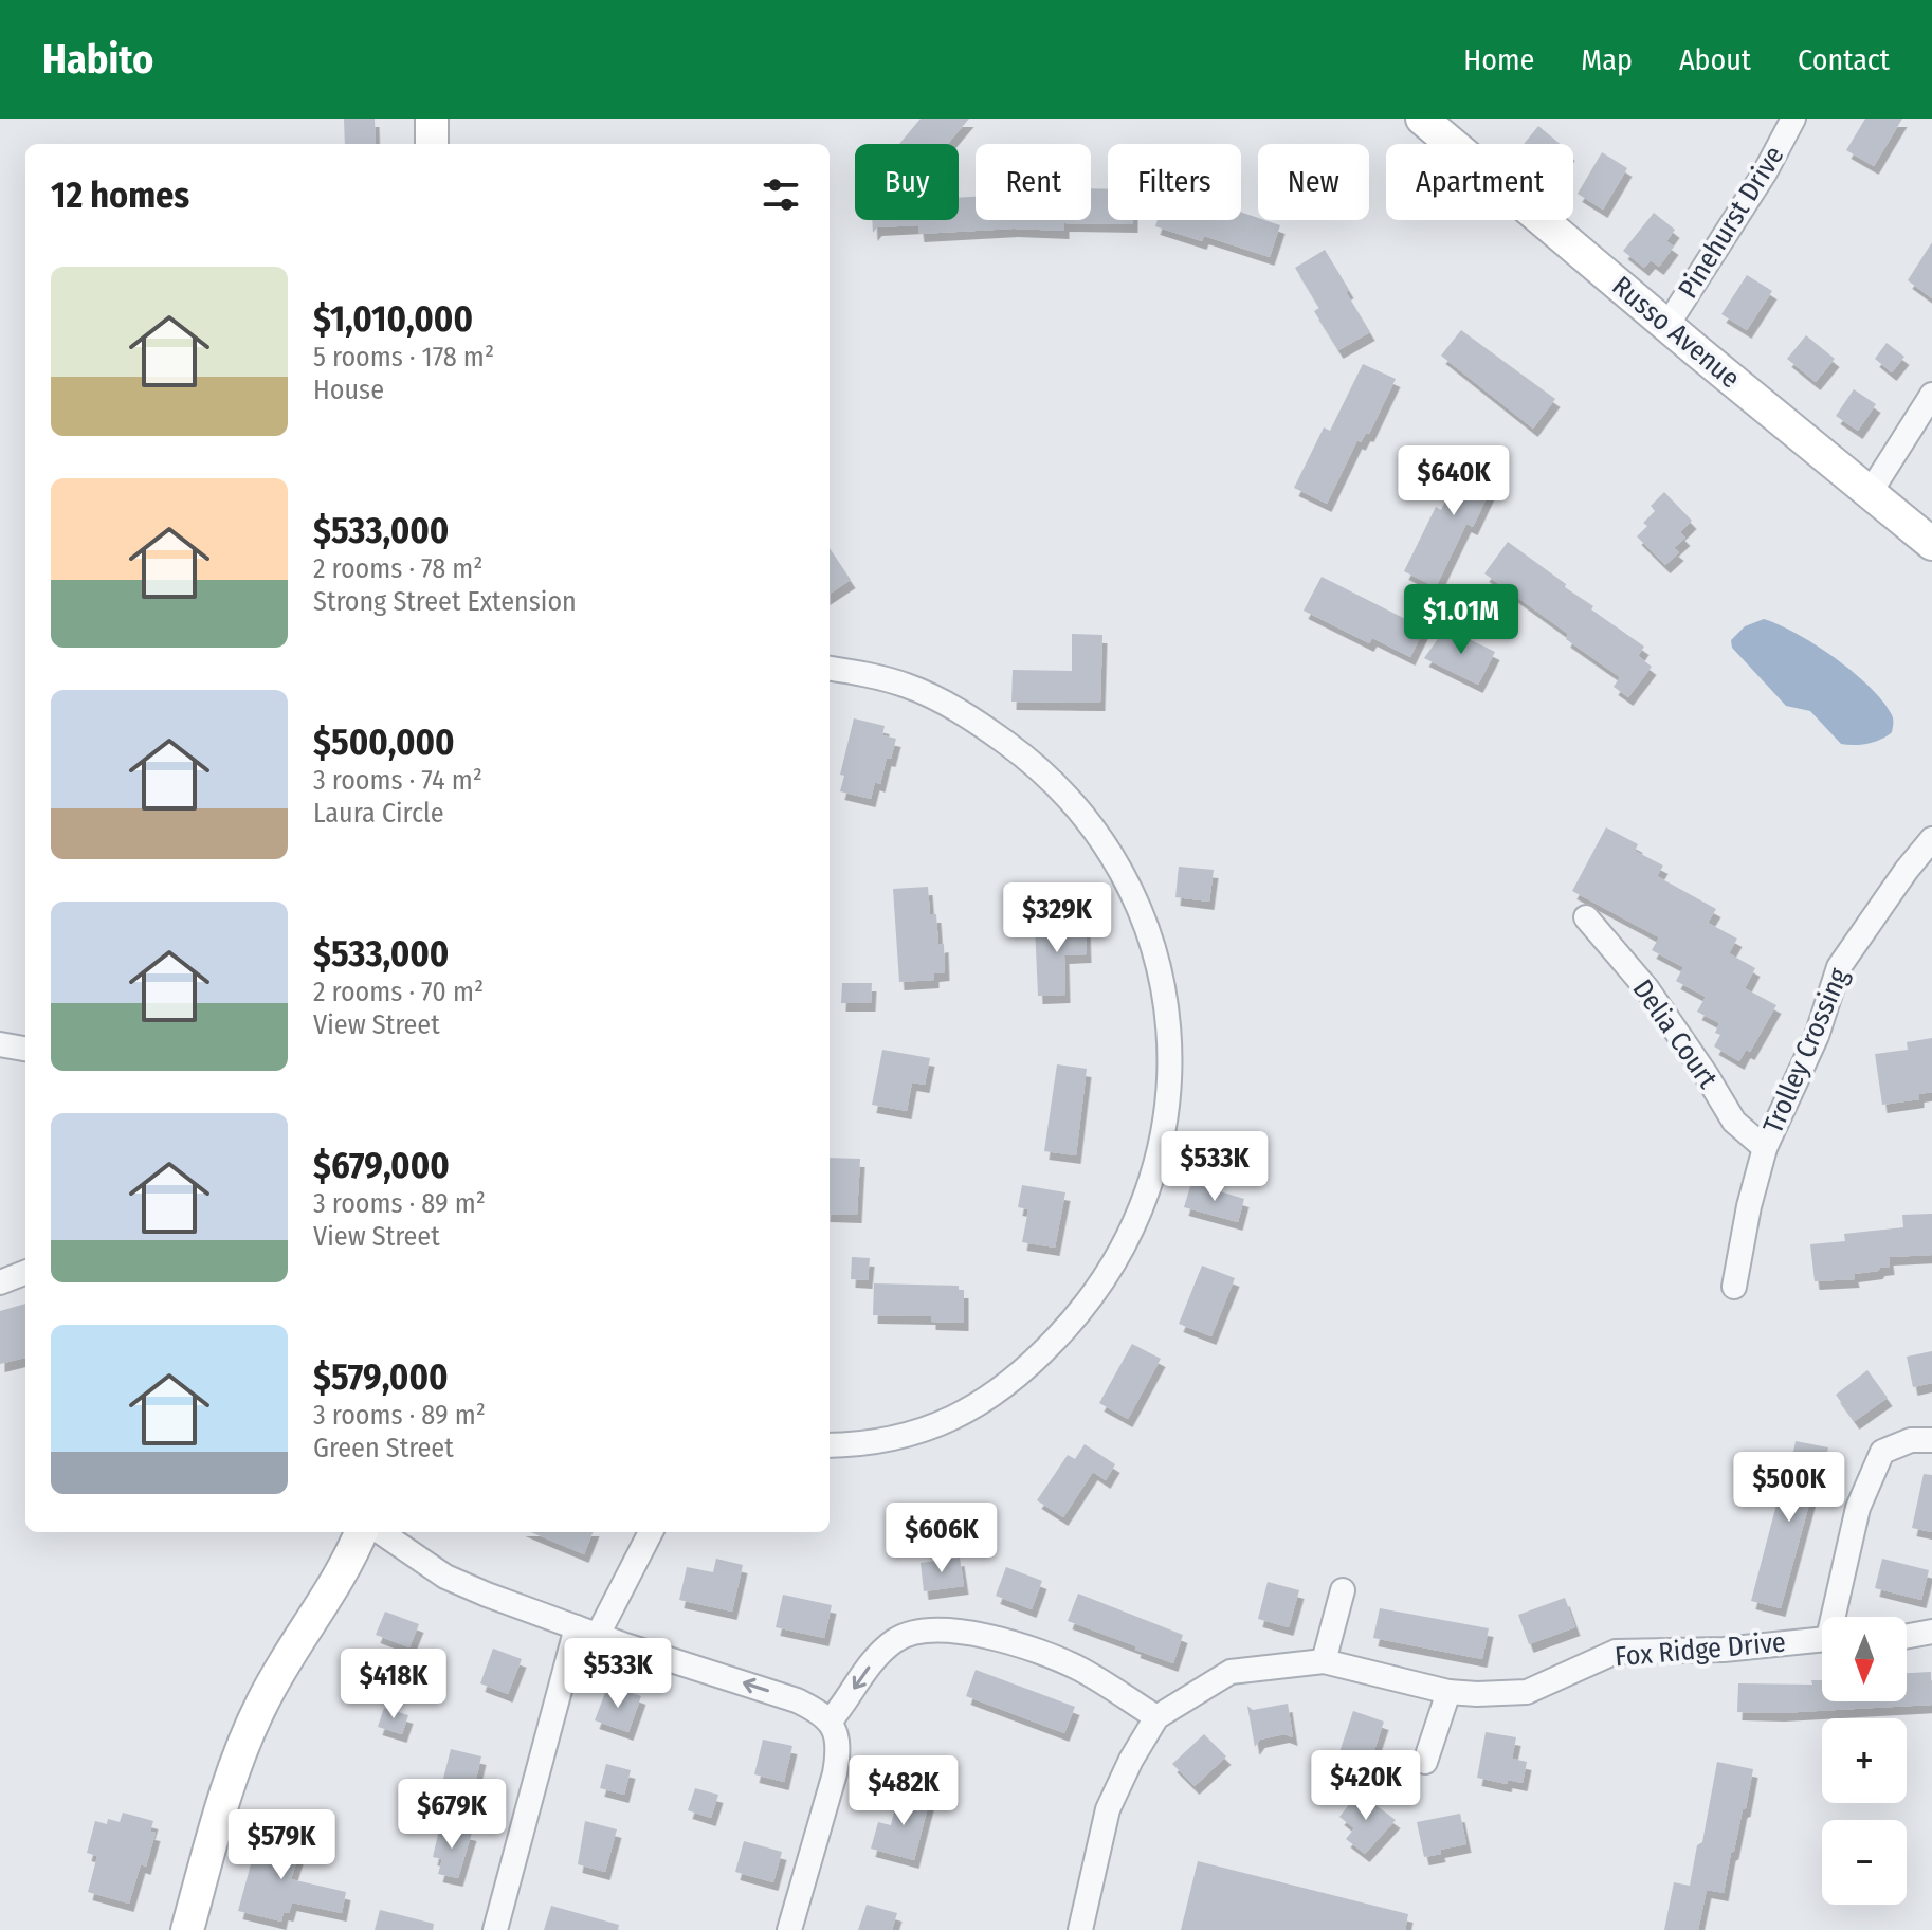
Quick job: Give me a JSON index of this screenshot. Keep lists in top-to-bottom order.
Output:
{
  "streets": {
    "street": [
      "Pinehurst Drive",
      "Russo Avenue",
      "Delia Court",
      "Trolley Crossing",
      "Fox Ridge Drive"
    ]
  },
  "crossings": [
    ["Pinehurst Drive", "Russo Avenue"],
    ["Delia Court", "Trolley Crossing"]
  ],
  "north": "bottom",
  "page": {
    "header": "Habito",
    "nav": [
      "Home",
      "Map",
      "About",
      "Contact"
    ],
    "chip": [
      "Buy",
      "Rent",
      "Filters",
      "New",
      "Apartment"
    ],
    "heading": "12 homes",
    "list": [
      {
        "name": "$1,010,000",
        "note": "5 rooms · 178 m² · House"
      },
      {
        "name": "$533,000",
        "note": "2 rooms · 78 m² · Strong Street Extension"
      },
      {
        "name": "$500,000",
        "note": "3 rooms · 74 m² · Laura Circle"
      },
      {
        "name": "$533,000",
        "note": "2 rooms · 70 m² · View Street"
      },
      {
        "name": "$679,000",
        "note": "3 rooms · 89 m² · View Street"
      },
      {
        "name": "$579,000",
        "note": "3 rooms · 89 m² · Green Street"
      }
    ],
    "price": [
      "$640K",
      "$1.01M",
      "$329K",
      "$533K",
      "$500K",
      "$606K",
      "$533K",
      "$418K",
      "$420K",
      "$482K",
      "$679K",
      "$579K"
    ],
    "map_buttons": ["+", "−"]
  }
}
